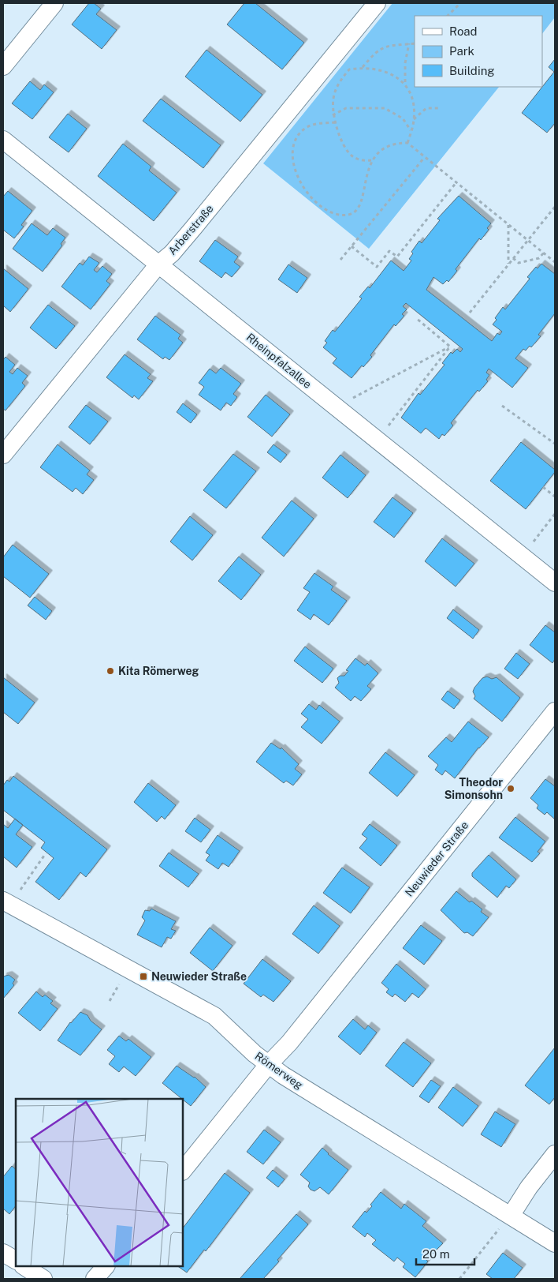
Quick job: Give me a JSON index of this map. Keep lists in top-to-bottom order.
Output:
{
  "streets": {
    "street": [
      "Arberstraße",
      "Rheinpfalzallee",
      "Neuwieder Straße",
      "Römerweg"
    ]
  },
  "crossings": [
    ["Arberstraße", "Rheinpfalzallee"],
    ["Neuwieder Straße", "Römerweg"]
  ],
  "places": {
    "other": ["Kita Römerweg", "Theodor Simonsohn"],
    "transit": ["Neuwieder Straße"]
  },
  "legend": ["Road", "Park", "Building"],
  "scale_bar": "20 m"
}
